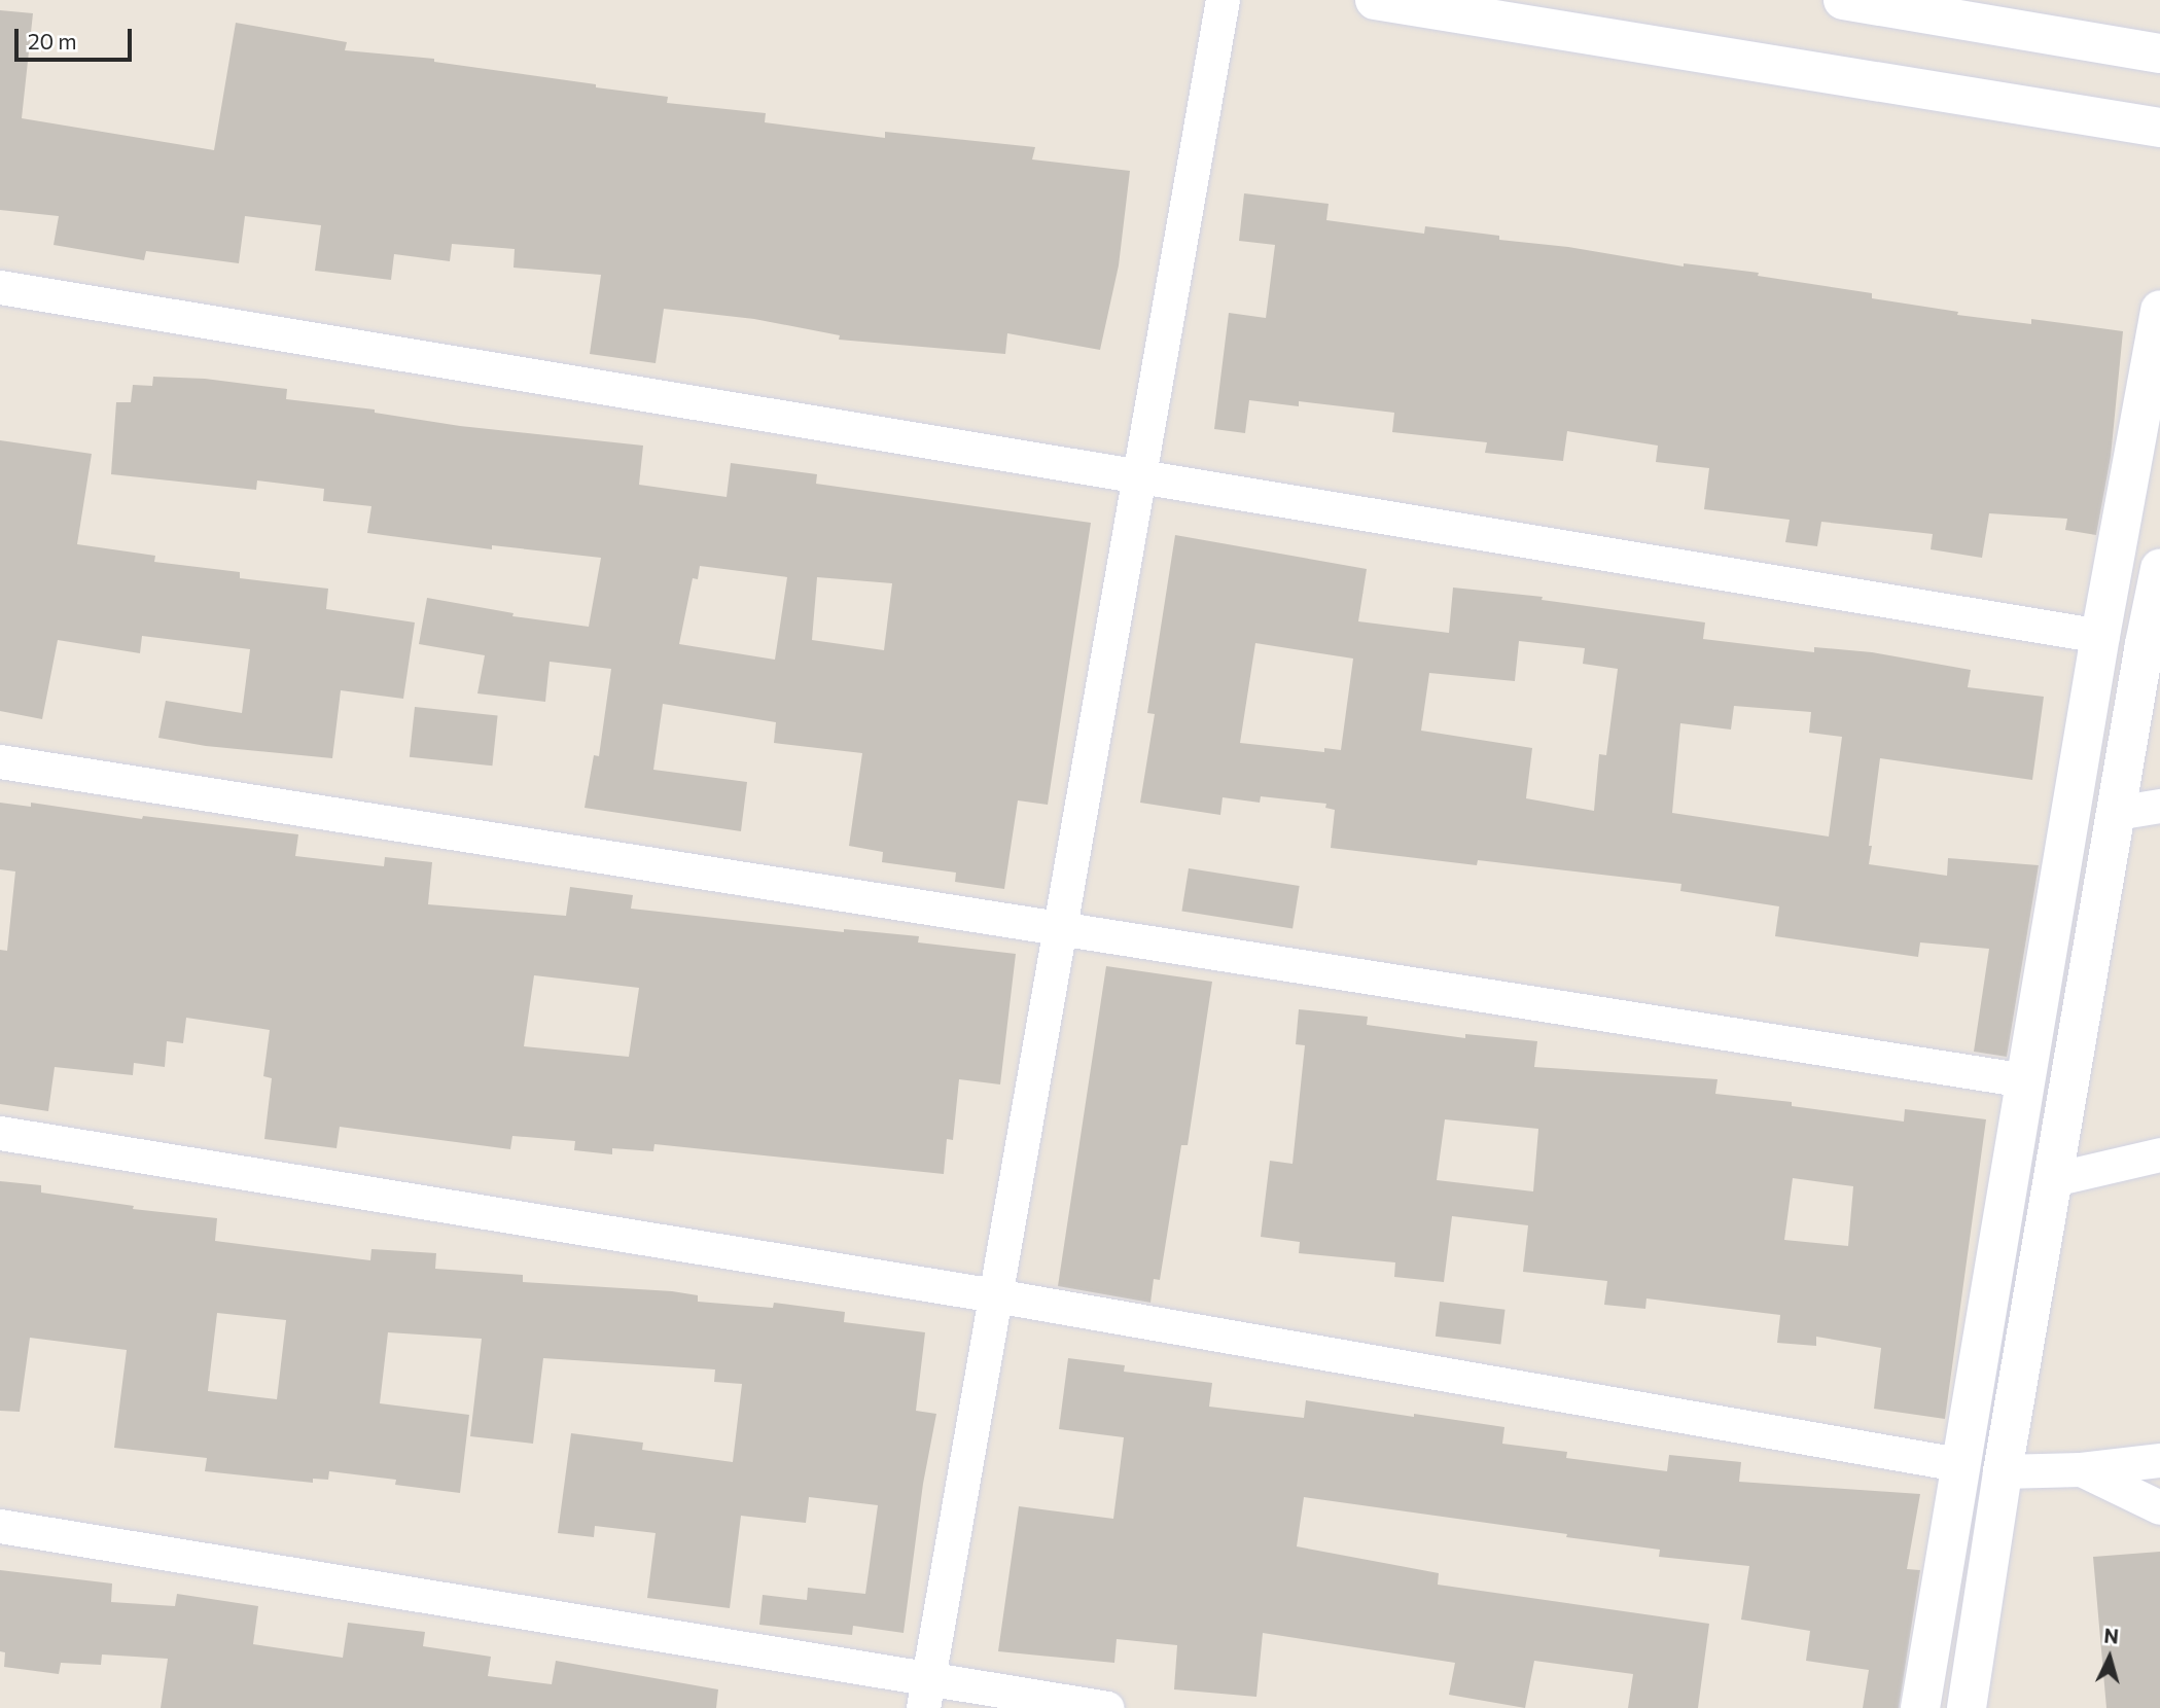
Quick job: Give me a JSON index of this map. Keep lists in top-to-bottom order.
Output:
{
  "scale_bar": "20 m",
  "north": "top"
}
